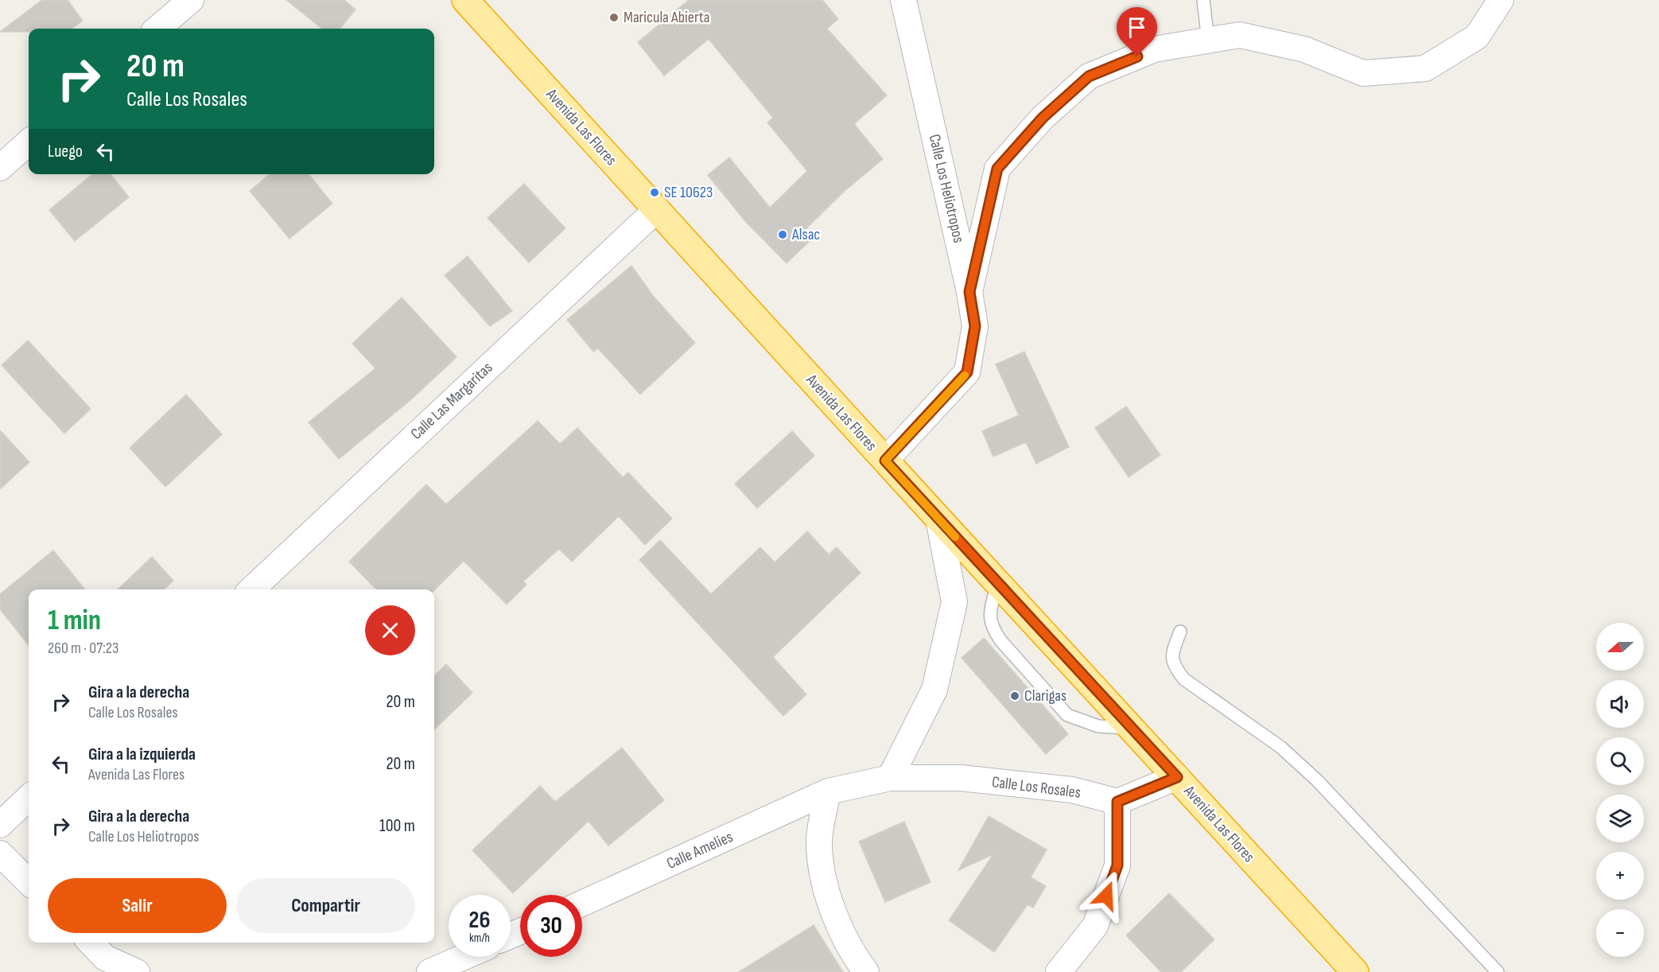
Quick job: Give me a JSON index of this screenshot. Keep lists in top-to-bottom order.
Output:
{
  "streets": {
    "highway": ["Avenida Las Flores"],
    "street": [
      "Calle Los Heliotropos",
      "Calle Las Margaritas",
      "Calle Los Rosales",
      "Calle Amelies"
    ]
  },
  "crossings": [
    ["Avenida Las Flores", "Calle Los Heliotropos"],
    ["Avenida Las Flores", "Calle Las Margaritas"],
    ["Calle Los Rosales", "Calle Amelies"]
  ],
  "places": [
    "Maricula Abierta",
    "SE 10623",
    "Alsac",
    "Clarigas"
  ],
  "north": "left",
  "page": {
    "turn": ["20 m", "Calle Los Rosales"],
    "then": "Luego",
    "heading": ["1 min", "260 m · 07:23"],
    "map_buttons": ["+", "−"],
    "list": [
      {
        "name": "Gira a la derecha",
        "note": "Calle Los Rosales",
        "value": "20 m"
      },
      {
        "name": "Gira a la izquierda",
        "note": "Avenida Las Flores",
        "value": "20 m"
      },
      {
        "name": "Gira a la derecha",
        "note": "Calle Los Heliotropos",
        "value": "100 m"
      }
    ],
    "buttons": ["Salir", "Compartir"],
    "speed": "26 km/h",
    "limit": "30"
  }
}
